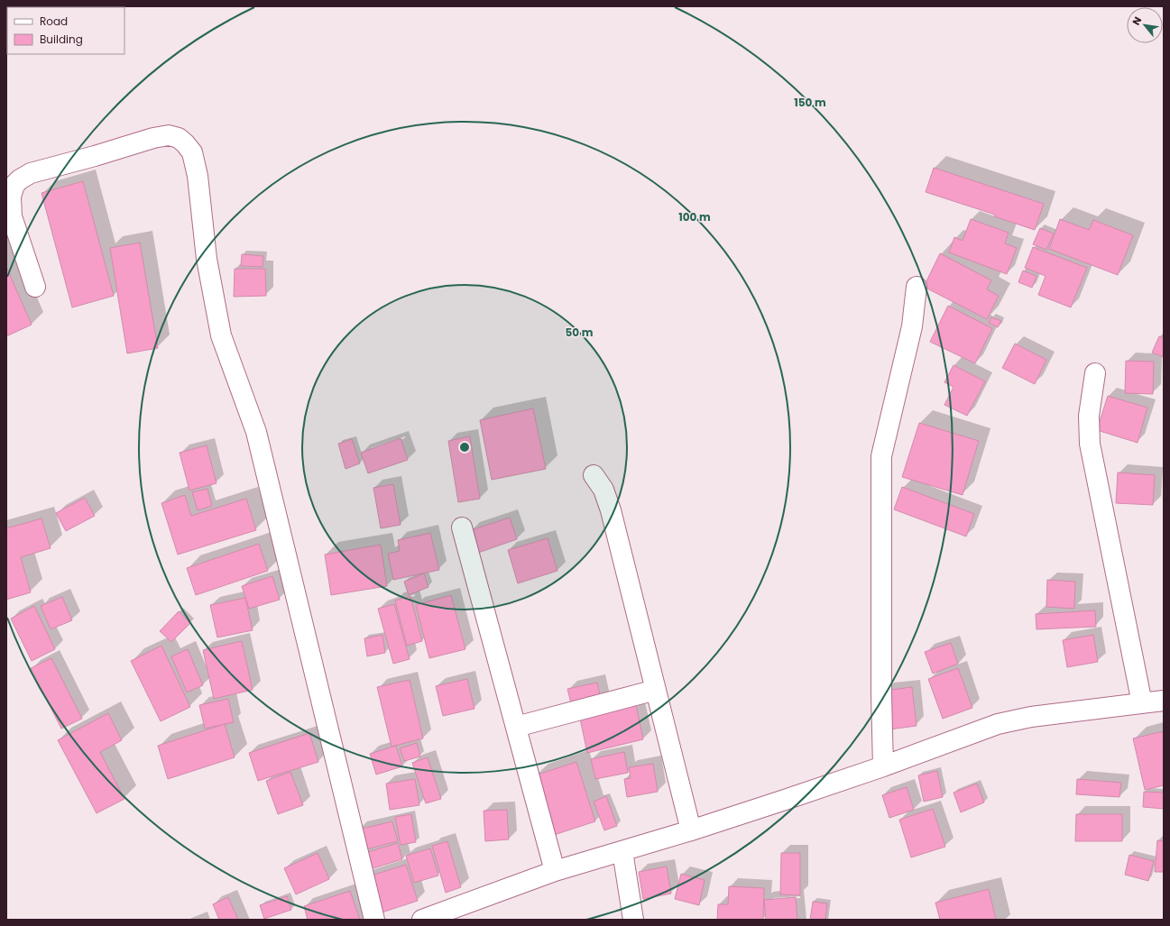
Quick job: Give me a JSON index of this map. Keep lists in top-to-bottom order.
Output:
{
  "legend": ["Road", "Building"],
  "north": "top left",
  "rings": ["150 m", "100 m", "50 m"]
}
